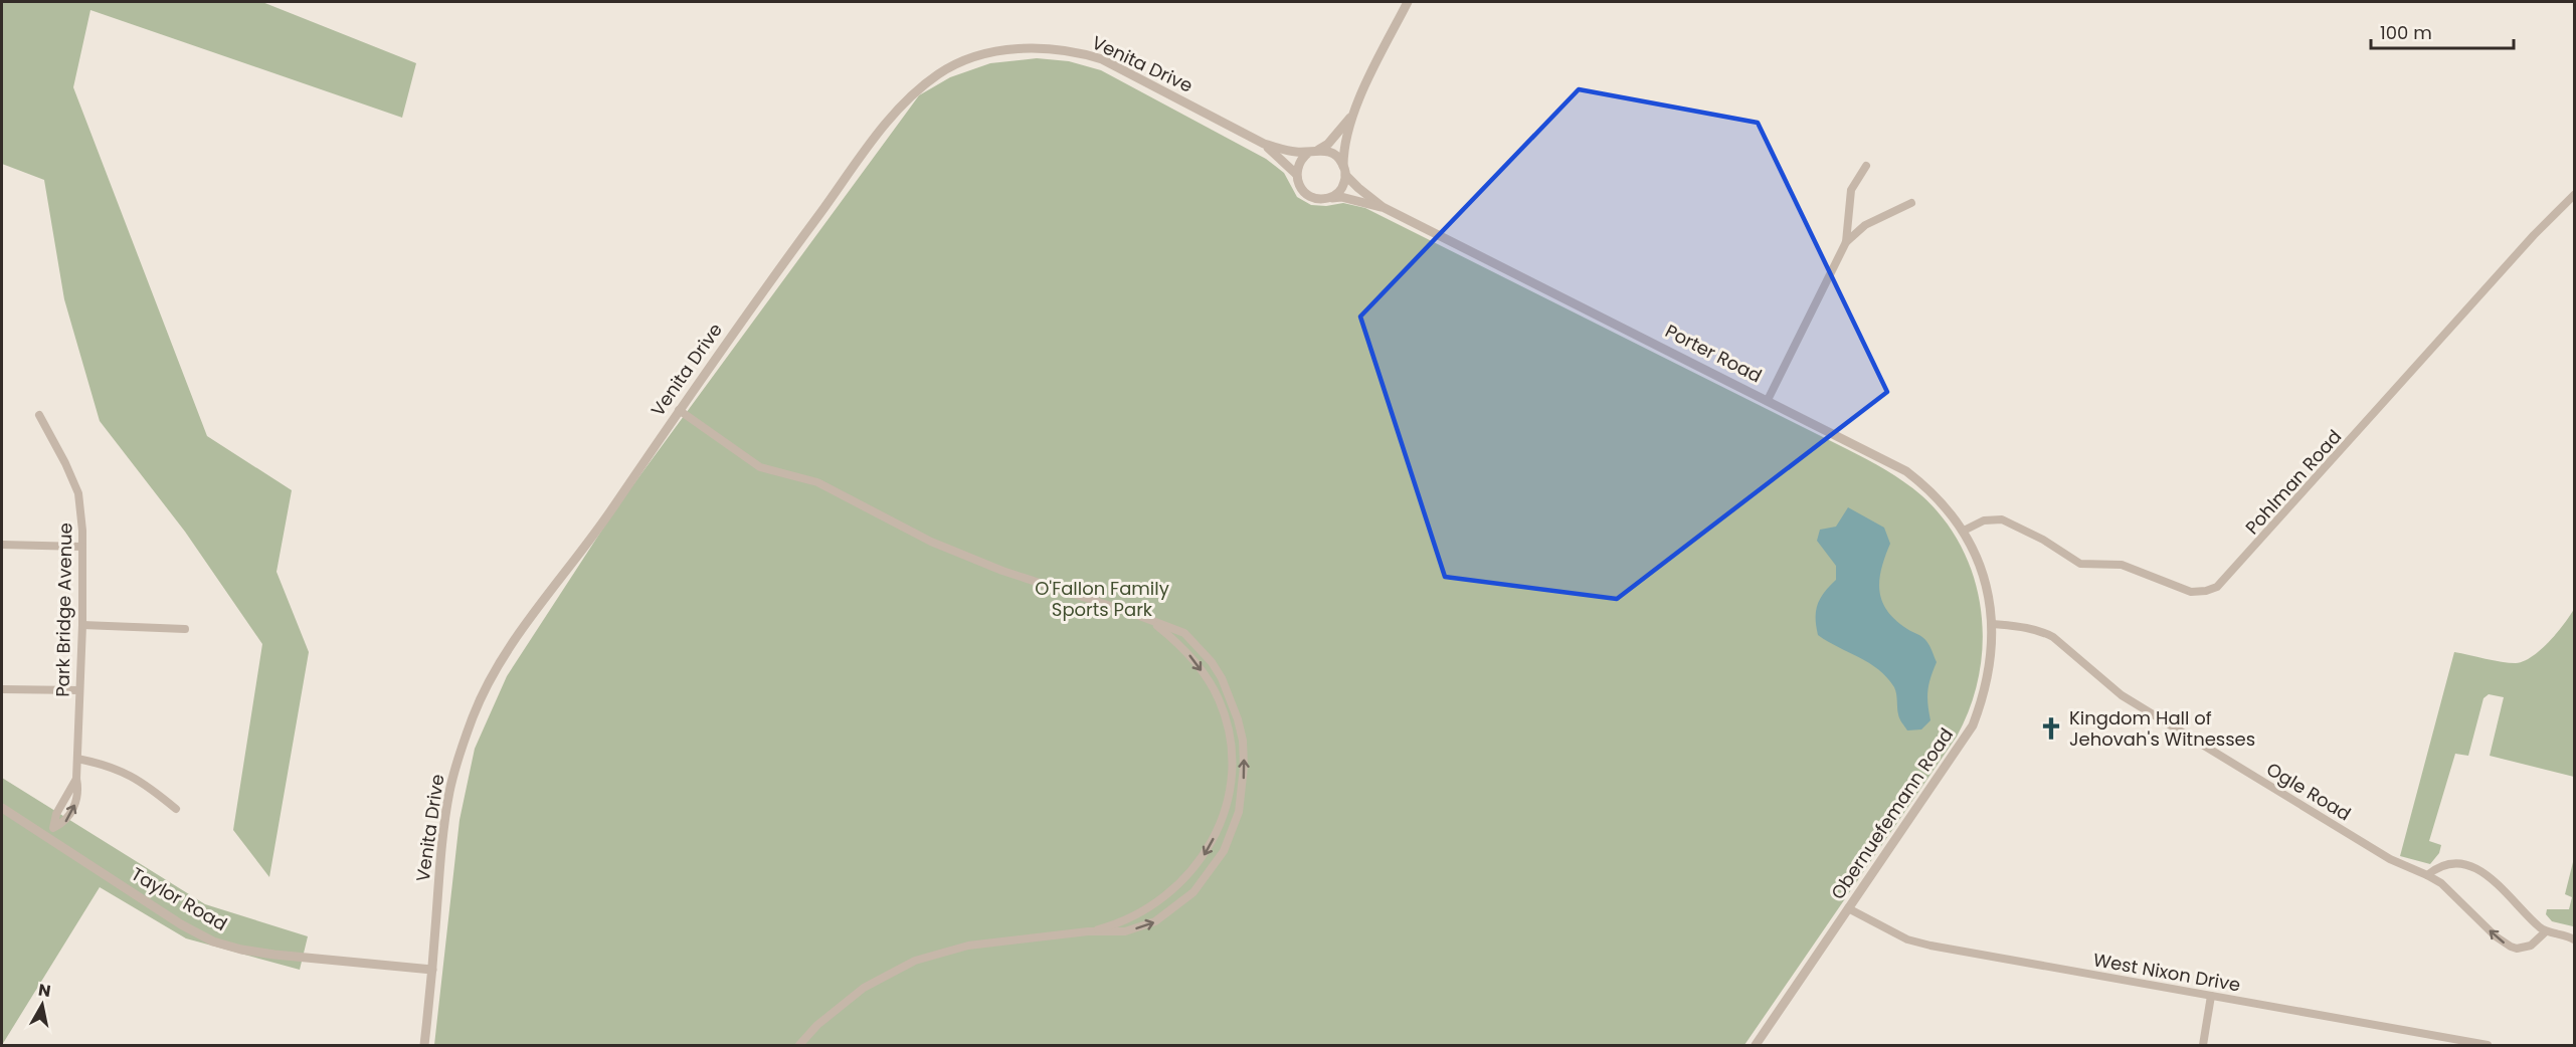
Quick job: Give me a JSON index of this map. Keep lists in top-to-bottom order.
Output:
{
  "streets": {
    "street": [
      "Venita Drive",
      "Porter Road",
      "Pohlman Road",
      "Park Bridge Avenue",
      "Ogle Road",
      "Obernuefemann Road",
      "Taylor Road",
      "West Nixon Drive"
    ]
  },
  "crossings": [
    ["Venita Drive", "Porter Road"],
    ["Venita Drive", "Taylor Road"],
    ["Porter Road", "Pohlman Road"],
    ["Porter Road", "Obernuefemann Road"],
    ["Park Bridge Avenue", "Taylor Road"],
    ["Ogle Road", "Obernuefemann Road"],
    ["Obernuefemann Road", "West Nixon Drive"]
  ],
  "parks": ["O'Fallon Family Sports Park"],
  "places": {
    "church": ["Kingdom Hall of Jehovah's Witnesses"]
  },
  "scale_bar": "100 m",
  "north": "top"
}
